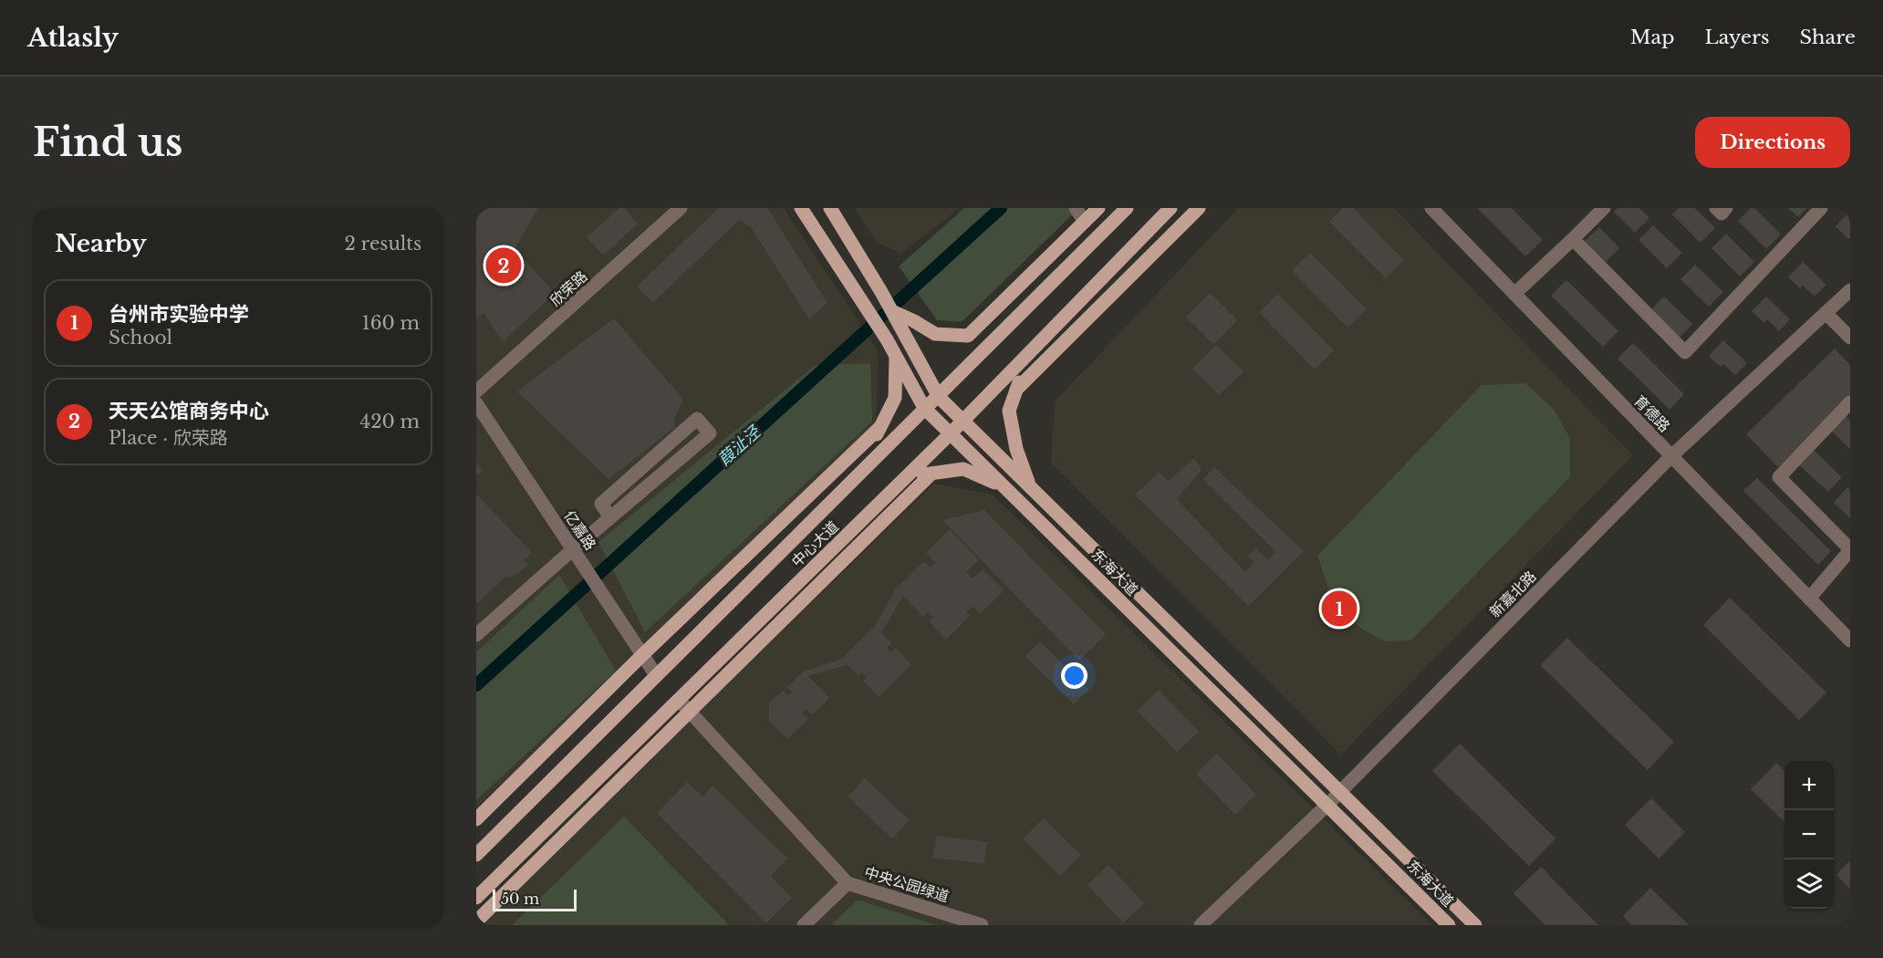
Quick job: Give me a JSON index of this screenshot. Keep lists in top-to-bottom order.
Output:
{
  "streets": {
    "main road": ["中心大道", "东海大道"],
    "street": [
      "欣荣路",
      "育德路",
      "亿嘉路",
      "新嘉北路",
      "中央公园绿道"
    ]
  },
  "crossings": [
    ["育德路", "新嘉北路"],
    ["亿嘉路", "中心大道"],
    ["中心大道", "东海大道"],
    ["东海大道", "新嘉北路"]
  ],
  "water": ["葭沚泾"],
  "scale_bar": "50 m",
  "page": {
    "header": "Atlasly",
    "nav": ["Map", "Layers", "Share"],
    "buttons": "Directions",
    "title": "Find us",
    "heading": ["Nearby", "2 results"],
    "pins": ["2", "1"],
    "list": [
      {
        "mark": "1",
        "name": "台州市实验中学",
        "note": "School",
        "value": "160 m"
      },
      {
        "mark": "2",
        "name": "天天公馆商务中心",
        "note": "Place · 欣荣路",
        "value": "420 m"
      }
    ],
    "map_buttons": ["+", "−"],
    "scale": "50 m"
  }
}
